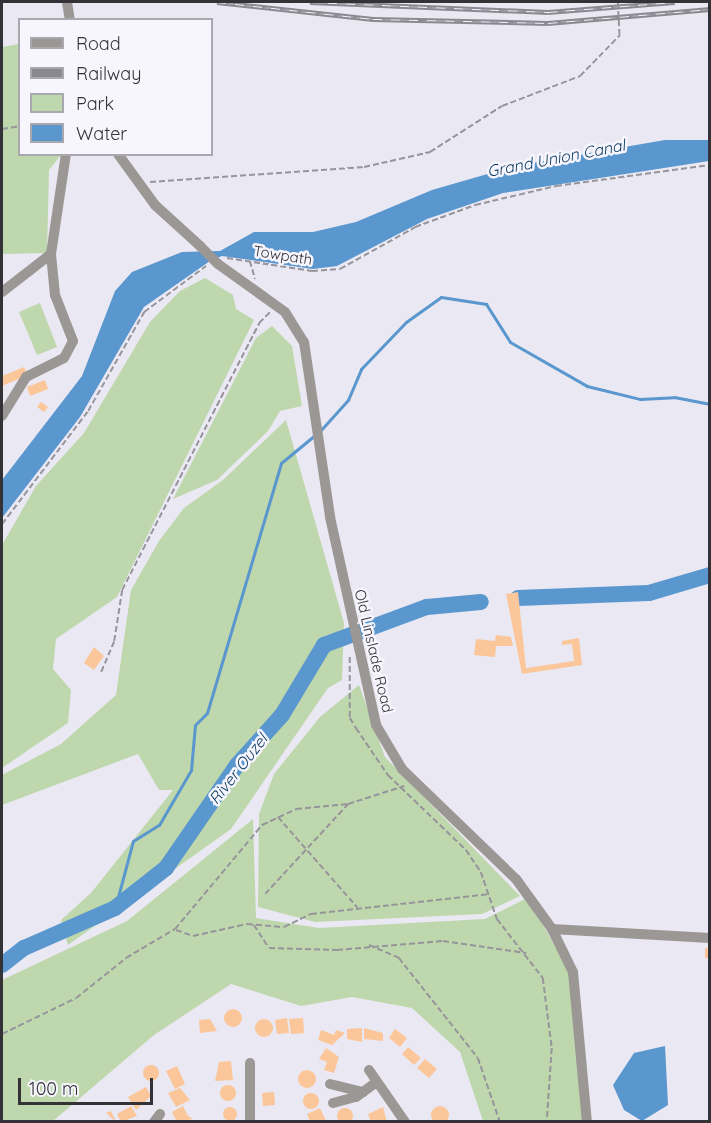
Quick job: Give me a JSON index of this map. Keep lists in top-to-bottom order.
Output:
{
  "streets": {
    "street": ["Old Linslade Road"],
    "path": ["Towpath"]
  },
  "crossings": [
    ["Towpath", "Old Linslade Road"]
  ],
  "water": ["Grand Union Canal", "River Ouzel"],
  "legend": [
    "Road",
    "Railway",
    "Park",
    "Water"
  ],
  "scale_bar": "100 m"
}
